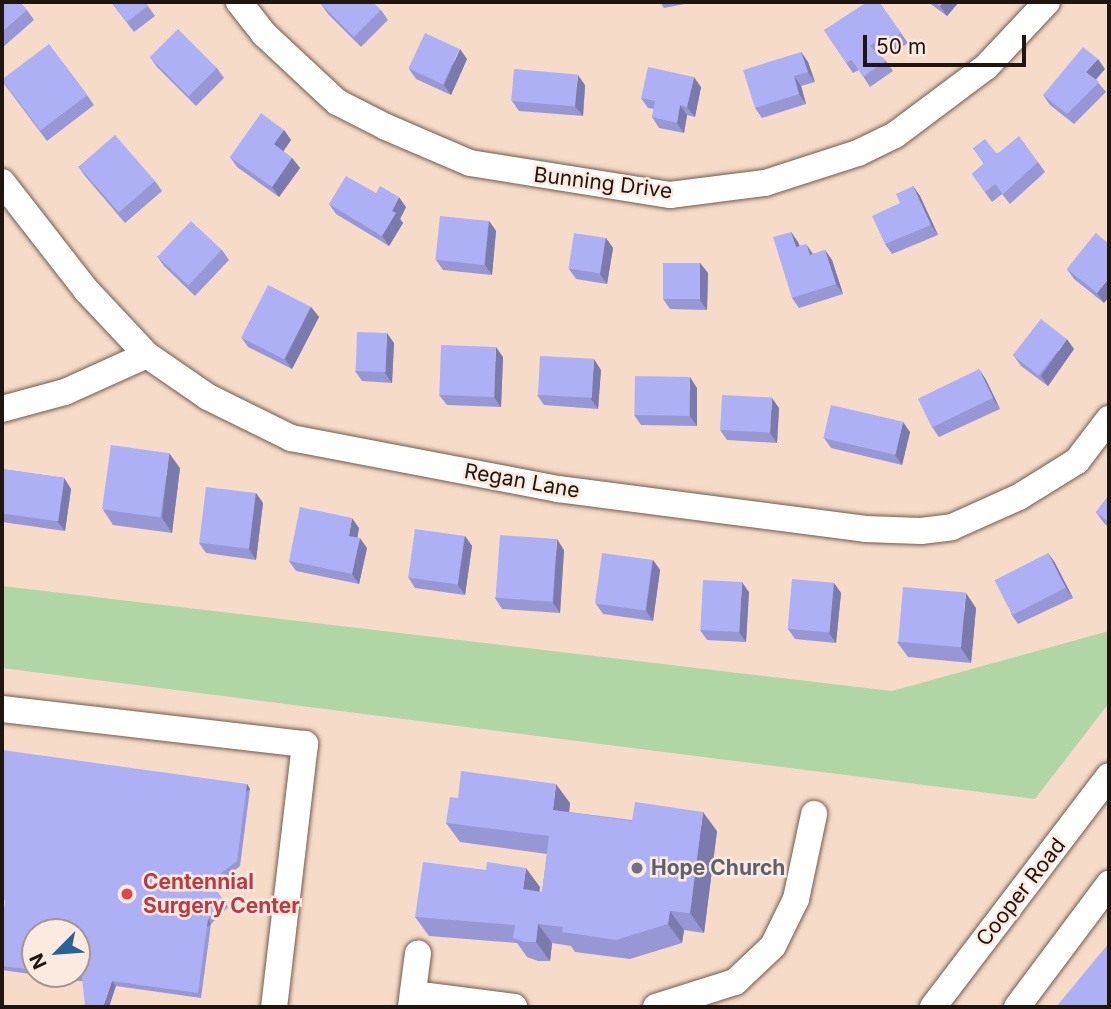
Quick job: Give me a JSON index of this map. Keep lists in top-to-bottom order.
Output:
{
  "streets": {
    "street": ["Bunning Drive", "Regan Lane", "Cooper Road"]
  },
  "places": ["Hope Church", "Centennial Surgery Center"],
  "scale_bar": "50 m",
  "north": "bottom left"
}
